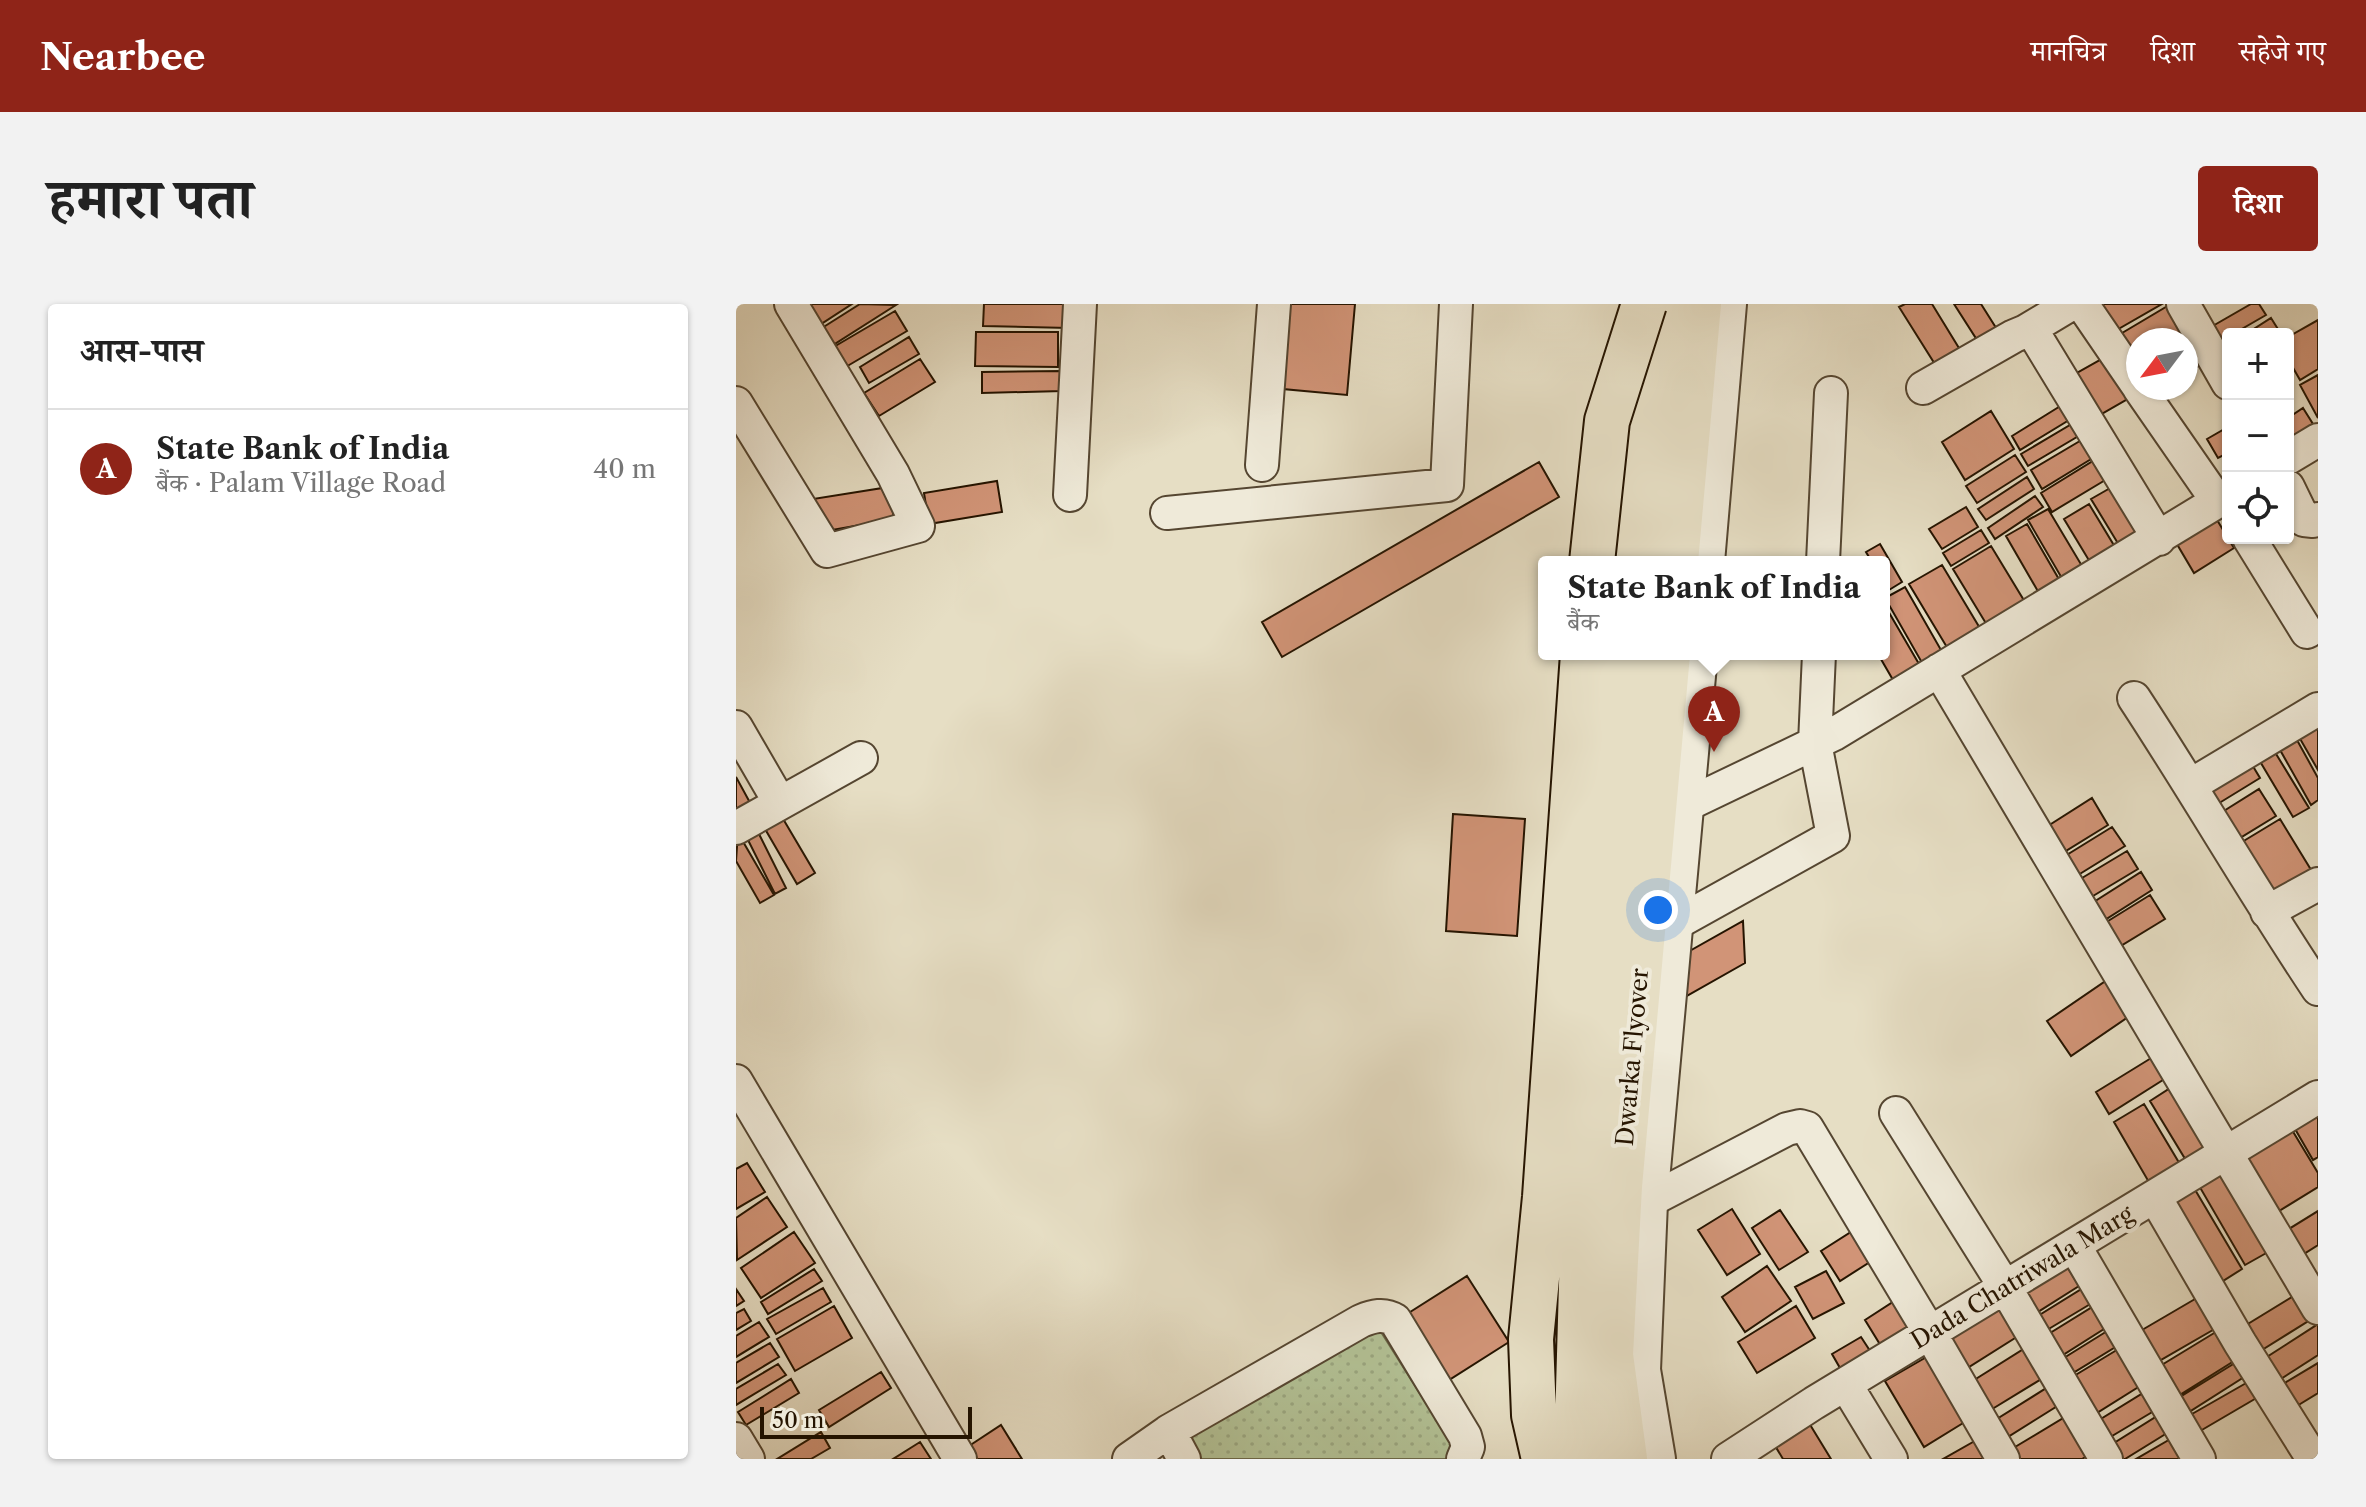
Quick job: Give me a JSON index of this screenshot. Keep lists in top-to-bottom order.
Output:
{
  "streets": {
    "main road": ["Dwarka Flyover"],
    "street": ["Dada Chatriwala Marg"]
  },
  "scale_bar": "50 m",
  "north": "bottom left",
  "page": {
    "header": "Nearbee",
    "nav": ["मानचित्र", "दिशा", "सहेजे गए"],
    "title": "हमारा पता",
    "buttons": "दिशा",
    "heading": "आस-पास",
    "map_buttons": ["+", "−"],
    "list": [
      {
        "mark": "A",
        "name": "State Bank of India",
        "note": "बैंक · Palam Village Road",
        "value": "40 m"
      }
    ],
    "popup": ["State Bank of India", "बैंक"],
    "pins": "A",
    "scale": "50 m"
  }
}
